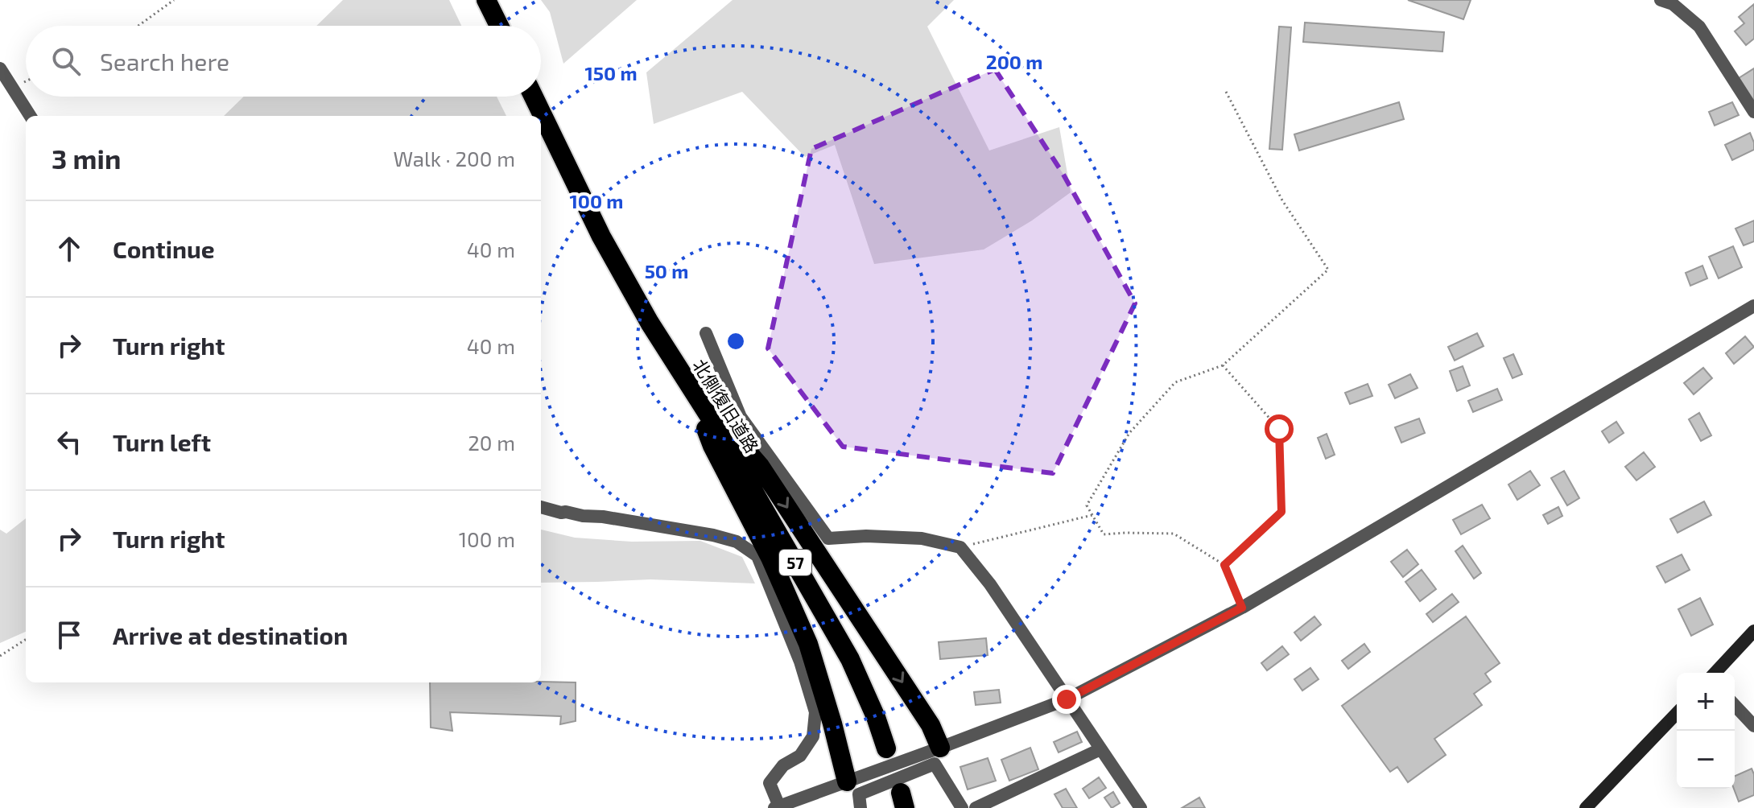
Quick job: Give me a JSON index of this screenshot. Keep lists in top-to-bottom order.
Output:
{
  "streets": {
    "highway": ["北側復旧道路", "57"]
  },
  "page": {
    "search": "Search here",
    "heading": ["3 min", "Walk · 200 m"],
    "list": [
      ["Continue", "40 m"],
      ["Turn right", "40 m"],
      ["Turn left", "20 m"],
      ["Turn right", "100 m"],
      "Arrive at destination"
    ],
    "map_buttons": ["+", "−"]
  },
  "rings": [
    "200 m",
    "150 m",
    "100 m",
    "50 m"
  ]
}
